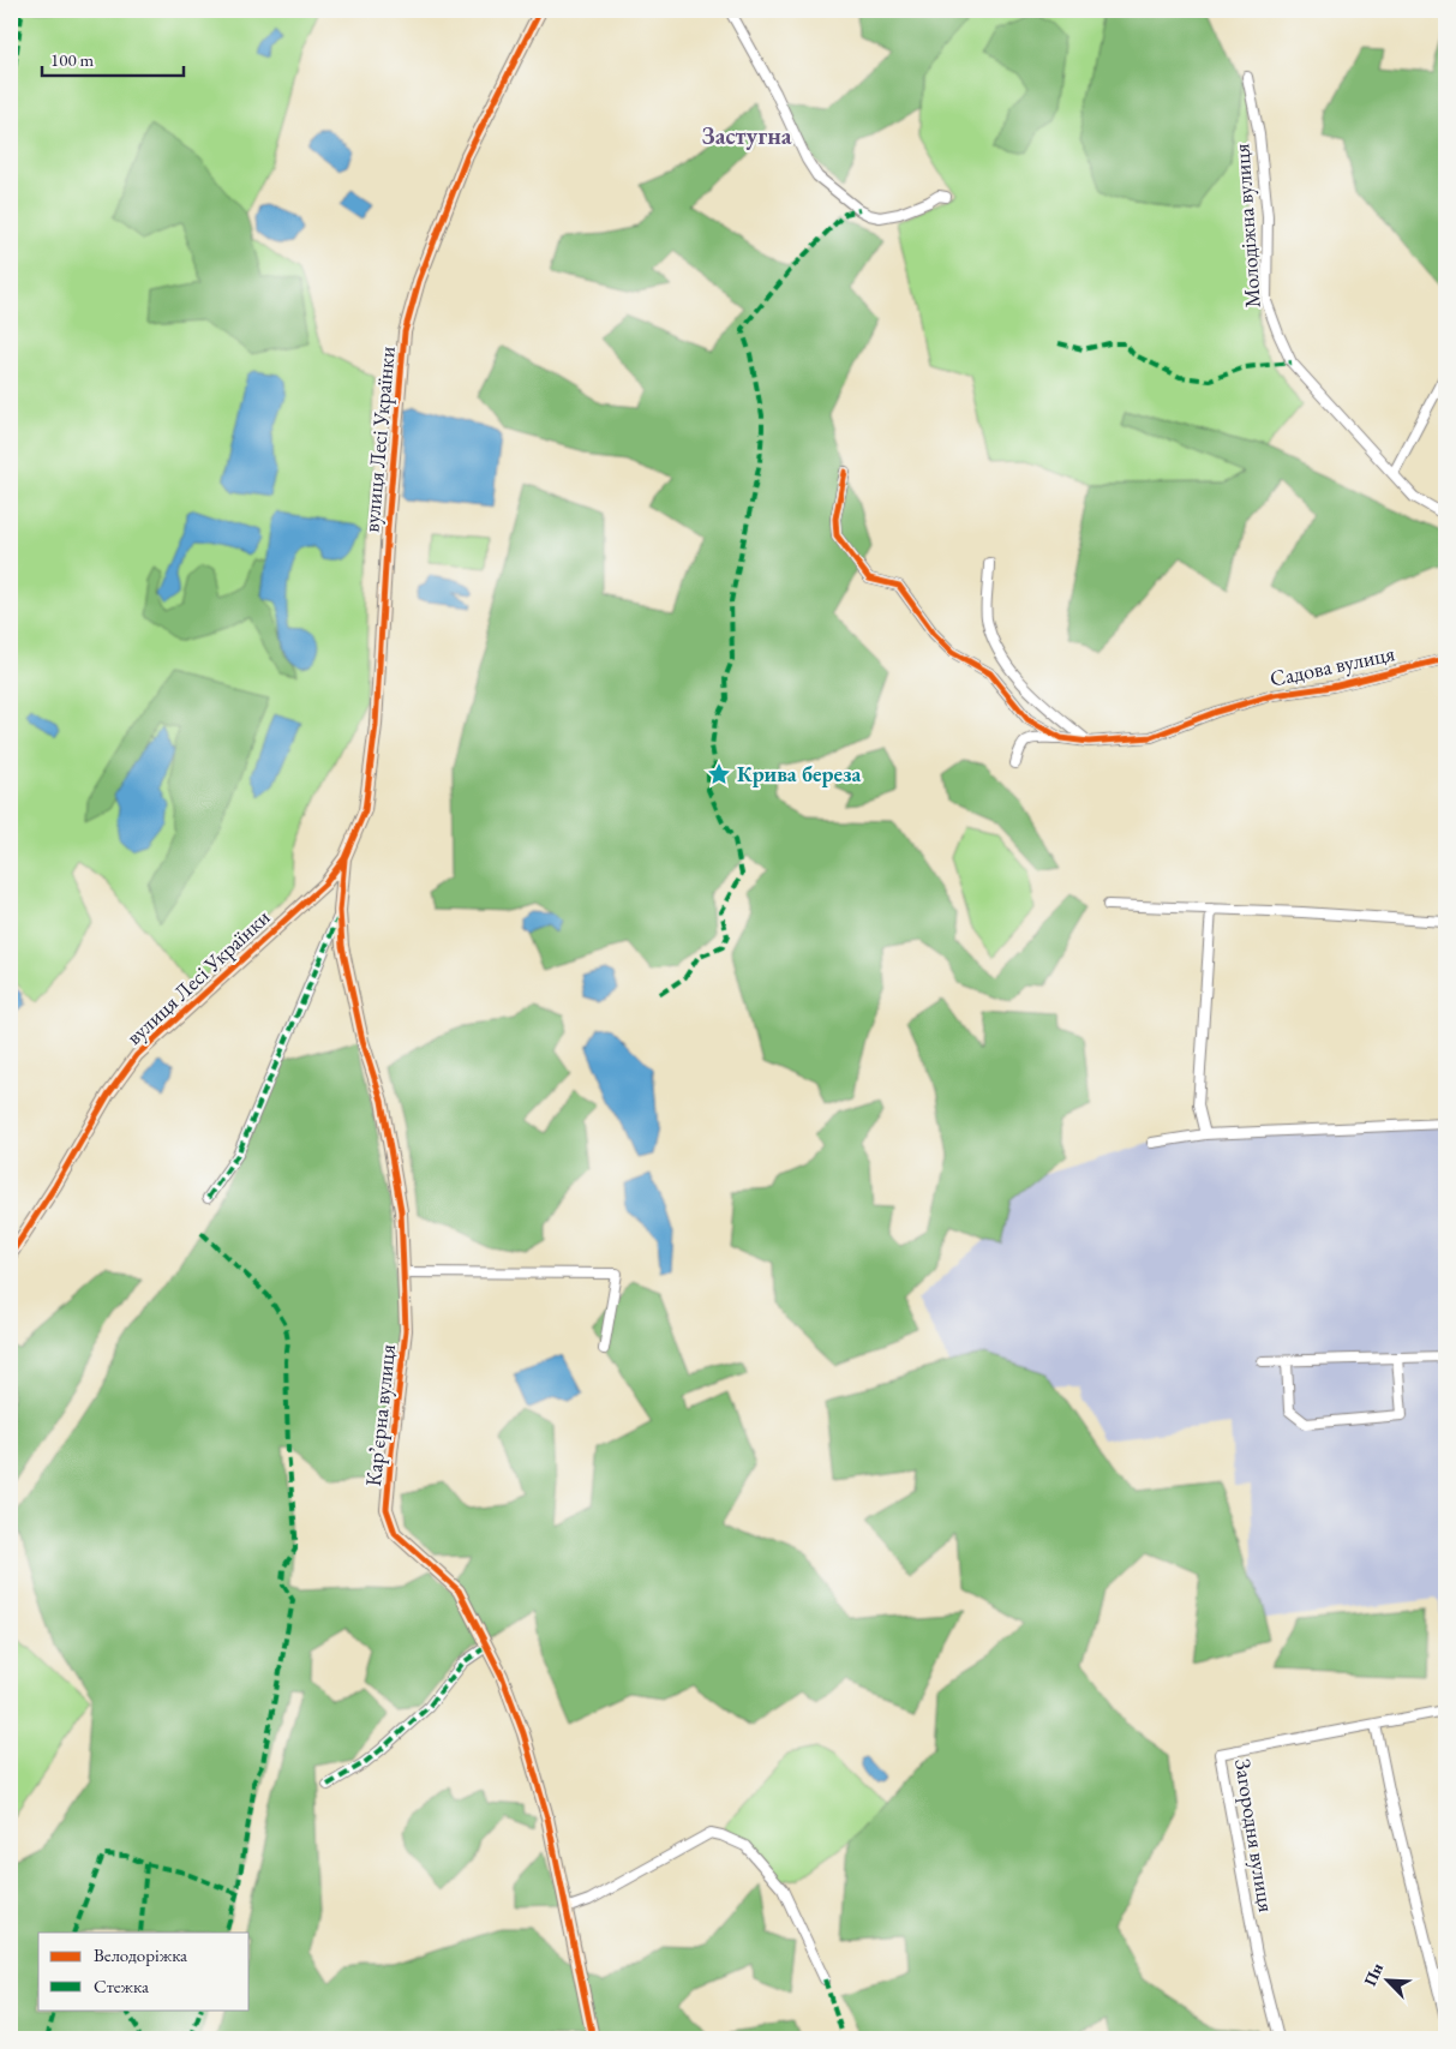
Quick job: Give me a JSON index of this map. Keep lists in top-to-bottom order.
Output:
{
  "streets": {
    "street": [
      "Молодіжна вулиця",
      "вулиця Лесі Українки",
      "Садова вулиця",
      "Карʼєрна вулиця",
      "Загородня вулиця"
    ]
  },
  "crossings": [
    ["вулиця Лесі Українки", "Карʼєрна вулиця"]
  ],
  "districts": ["Застугна"],
  "places": {
    "place": ["Крива береза"]
  },
  "legend": ["Велодоріжка", "Стежка"],
  "scale_bar": "100 m",
  "north": "top left"
}
